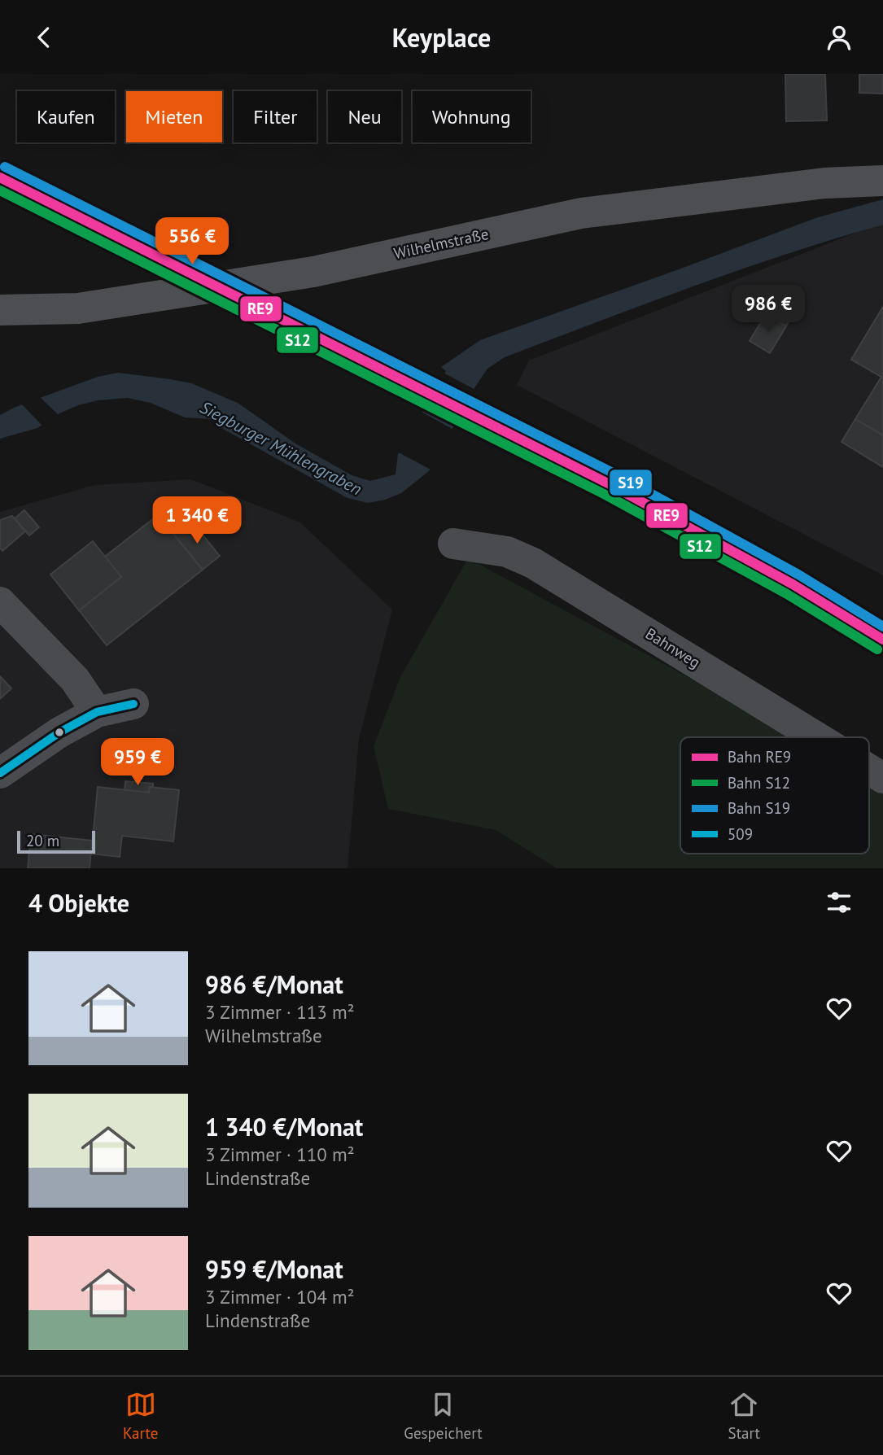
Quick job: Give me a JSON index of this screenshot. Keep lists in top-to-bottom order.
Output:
{
  "streets": {
    "main road": ["Wilhelmstraße"],
    "street": ["Bahnweg"]
  },
  "water": ["Siegburger Mühlengraben"],
  "lines": [
    "rail line S19",
    "rail line RE9",
    "rail line S12",
    "transit line 509"
  ],
  "legend": [
    "Bahn RE9",
    "Bahn S12",
    "Bahn S19",
    "509"
  ],
  "scale_bar": "20 m",
  "page": {
    "header": "Keyplace",
    "chip": [
      "Kaufen",
      "Mieten",
      "Filter",
      "Neu",
      "Wohnung"
    ],
    "price": [
      "556 €",
      "986 €",
      "1 340 €",
      "959 €"
    ],
    "scale": "20 m",
    "heading": "4 Objekte",
    "list": [
      {
        "name": "986 €/Monat",
        "note": "3 Zimmer · 113 m² · Wilhelmstraße"
      },
      {
        "name": "1 340 €/Monat",
        "note": "3 Zimmer · 110 m² · Lindenstraße"
      },
      {
        "name": "959 €/Monat",
        "note": "3 Zimmer · 104 m² · Lindenstraße"
      }
    ],
    "tabs": ["Karte", "Gespeichert", "Start"]
  }
}
